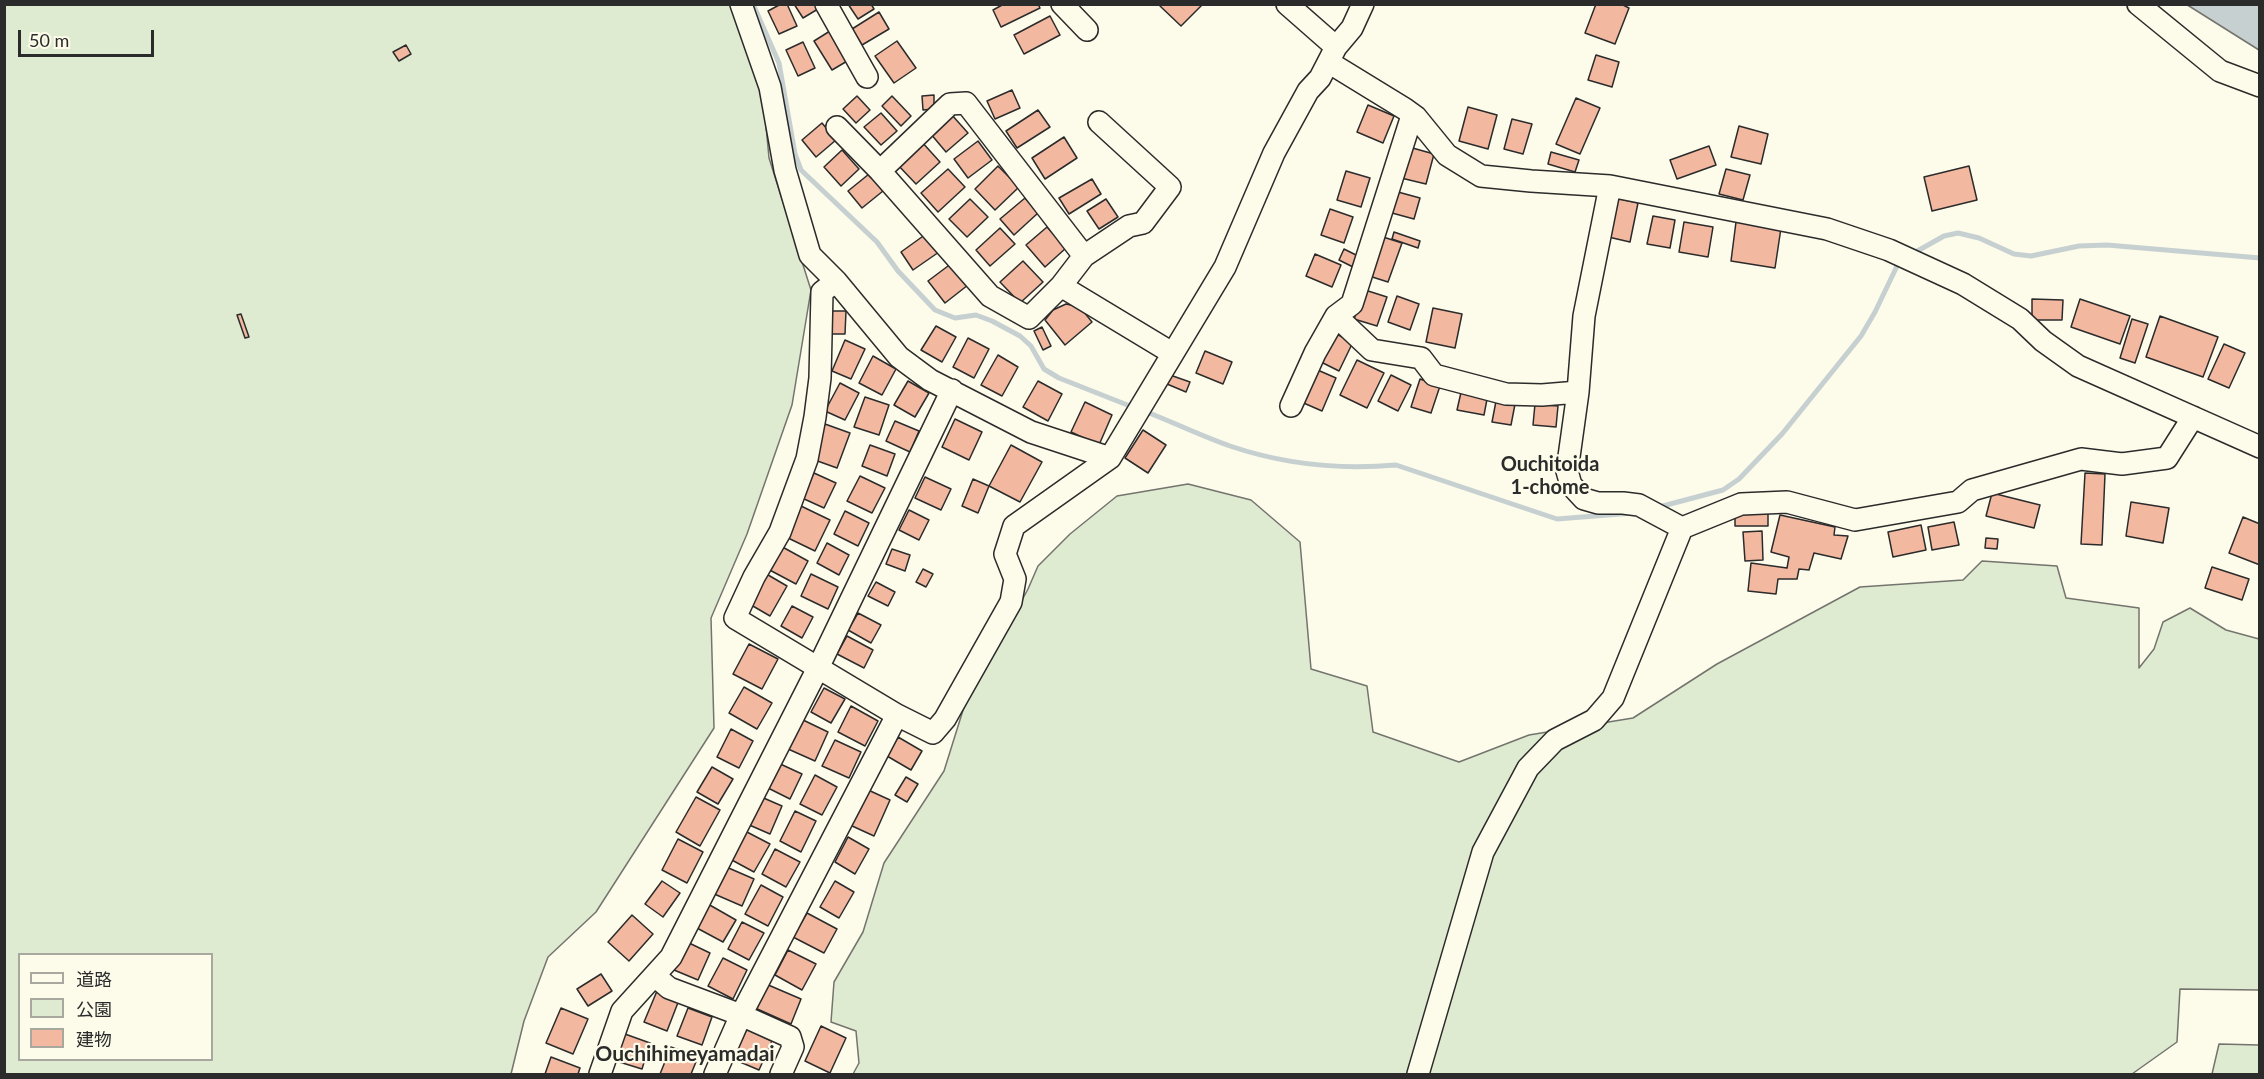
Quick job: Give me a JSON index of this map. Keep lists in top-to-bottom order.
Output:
{
  "districts": ["Ouchitoida 1-chome", "Ouchihimeyamadai"],
  "legend": ["道路", "公園", "建物"],
  "scale_bar": "50 m"
}
